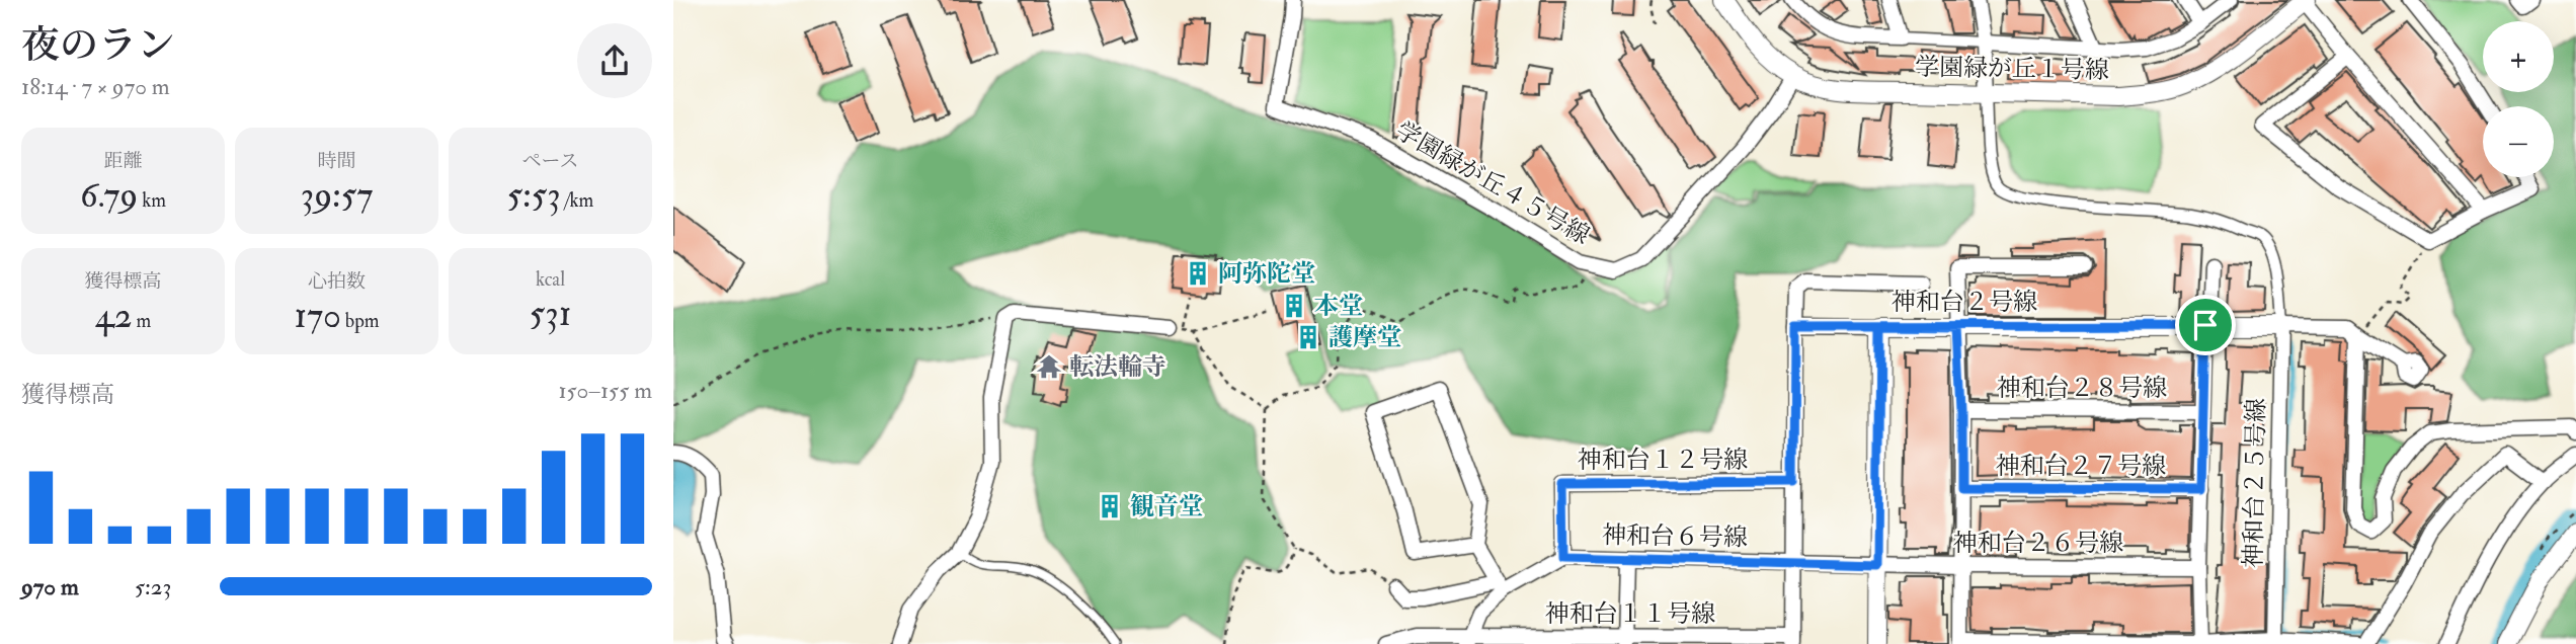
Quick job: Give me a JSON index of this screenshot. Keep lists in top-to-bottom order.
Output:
{
  "streets": {
    "street": [
      "学園緑が丘１号線",
      "学園緑が丘４５号線",
      "神和台２号線",
      "神和台２８号線",
      "神和台１２号線",
      "神和台２７号線",
      "神和台２５号線",
      "神和台６号線",
      "神和台２６号線",
      "神和台１１号線"
    ]
  },
  "crossings": [
    ["学園緑が丘１号線", "学園緑が丘４５号線"],
    ["神和台２号線", "神和台２５号線"],
    ["神和台２号線", "神和台６号線"],
    ["神和台２号線", "神和台２６号線"],
    ["神和台１２号線", "神和台６号線"],
    ["神和台６号線", "神和台２６号線"]
  ],
  "places": {
    "building": [
      "阿弥陀堂",
      "本堂",
      "護摩堂",
      "観音堂"
    ],
    "temple": ["転法輪寺"]
  },
  "page": {
    "heading": ["夜のラン", "18:14 · 7 × 970 m"],
    "map_buttons": ["+", "−"],
    "stats": [
      ["距離", "6.79 km"],
      ["時間", "39:57"],
      ["ペース", "5:53 /km"],
      ["獲得標高", "42 m"],
      ["心拍数", "170 bpm"],
      ["kcal", "531"]
    ],
    "chart": ["獲得標高", "150–155 m"],
    "list": [
      {
        "name": "970 m",
        "note": "5:23"
      }
    ]
  }
}
